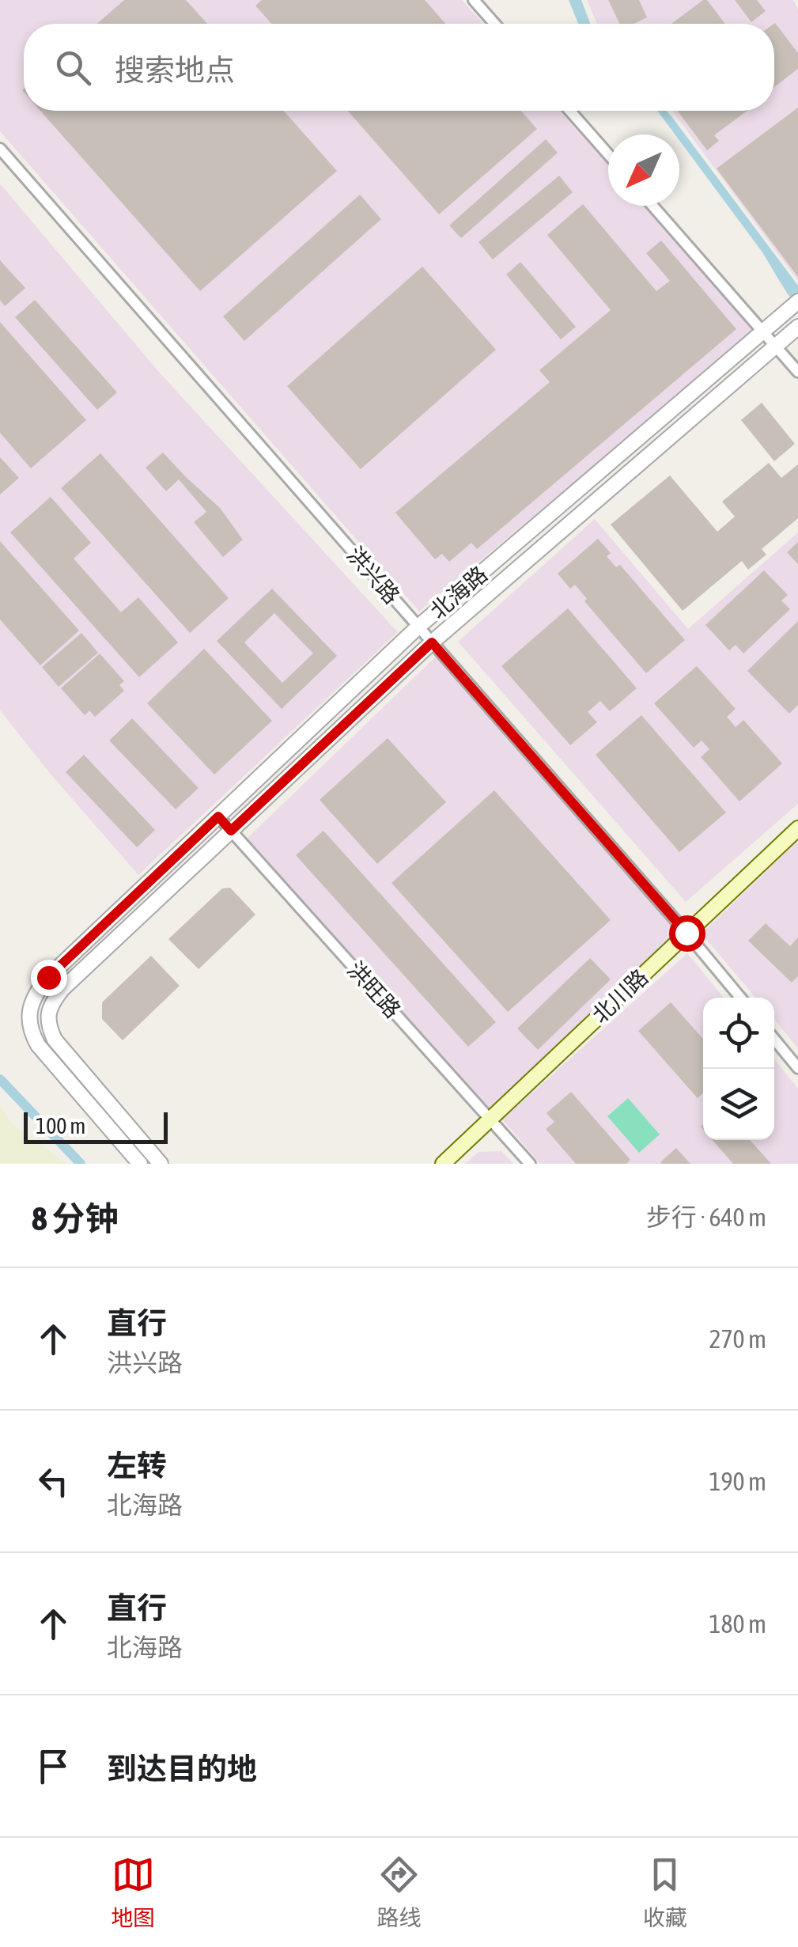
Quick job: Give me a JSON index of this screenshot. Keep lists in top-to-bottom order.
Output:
{
  "streets": {
    "main road": ["北川路"],
    "street": ["洪兴路", "北海路", "洪旺路"]
  },
  "crossings": [
    ["洪兴路", "北海路"],
    ["洪兴路", "北川路"],
    ["北海路", "洪旺路"],
    ["洪旺路", "北川路"]
  ],
  "scale_bar": "100 m",
  "north": "bottom left",
  "page": {
    "search": "搜索地点",
    "scale": "100 m",
    "heading": ["8 分钟", "步行 · 640 m"],
    "list": [
      ["直行", "洪兴路", "270 m"],
      ["左转", "北海路", "190 m"],
      ["直行", "北海路", "180 m"],
      "到达目的地"
    ],
    "nav": ["地图", "路线", "收藏"]
  }
}
